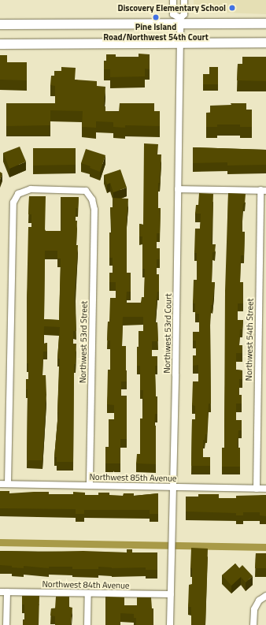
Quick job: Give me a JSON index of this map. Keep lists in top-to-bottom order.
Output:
{
  "streets": {
    "street": [
      "Northwest 53rd Court",
      "Northwest 54th Street",
      "Northwest 53rd Street",
      "Northwest 85th Avenue",
      "Northwest 84th Avenue"
    ]
  },
  "crossings": [
    ["Northwest 53rd Court", "Northwest 85th Avenue"],
    ["Northwest 53rd Court", "Northwest 84th Avenue"],
    ["Northwest 54th Street", "Northwest 85th Avenue"],
    ["Northwest 53rd Street", "Northwest 85th Avenue"]
  ],
  "places": ["Discovery Elementary School", "Pine Island Road/Northwest 54th Court"]
}
